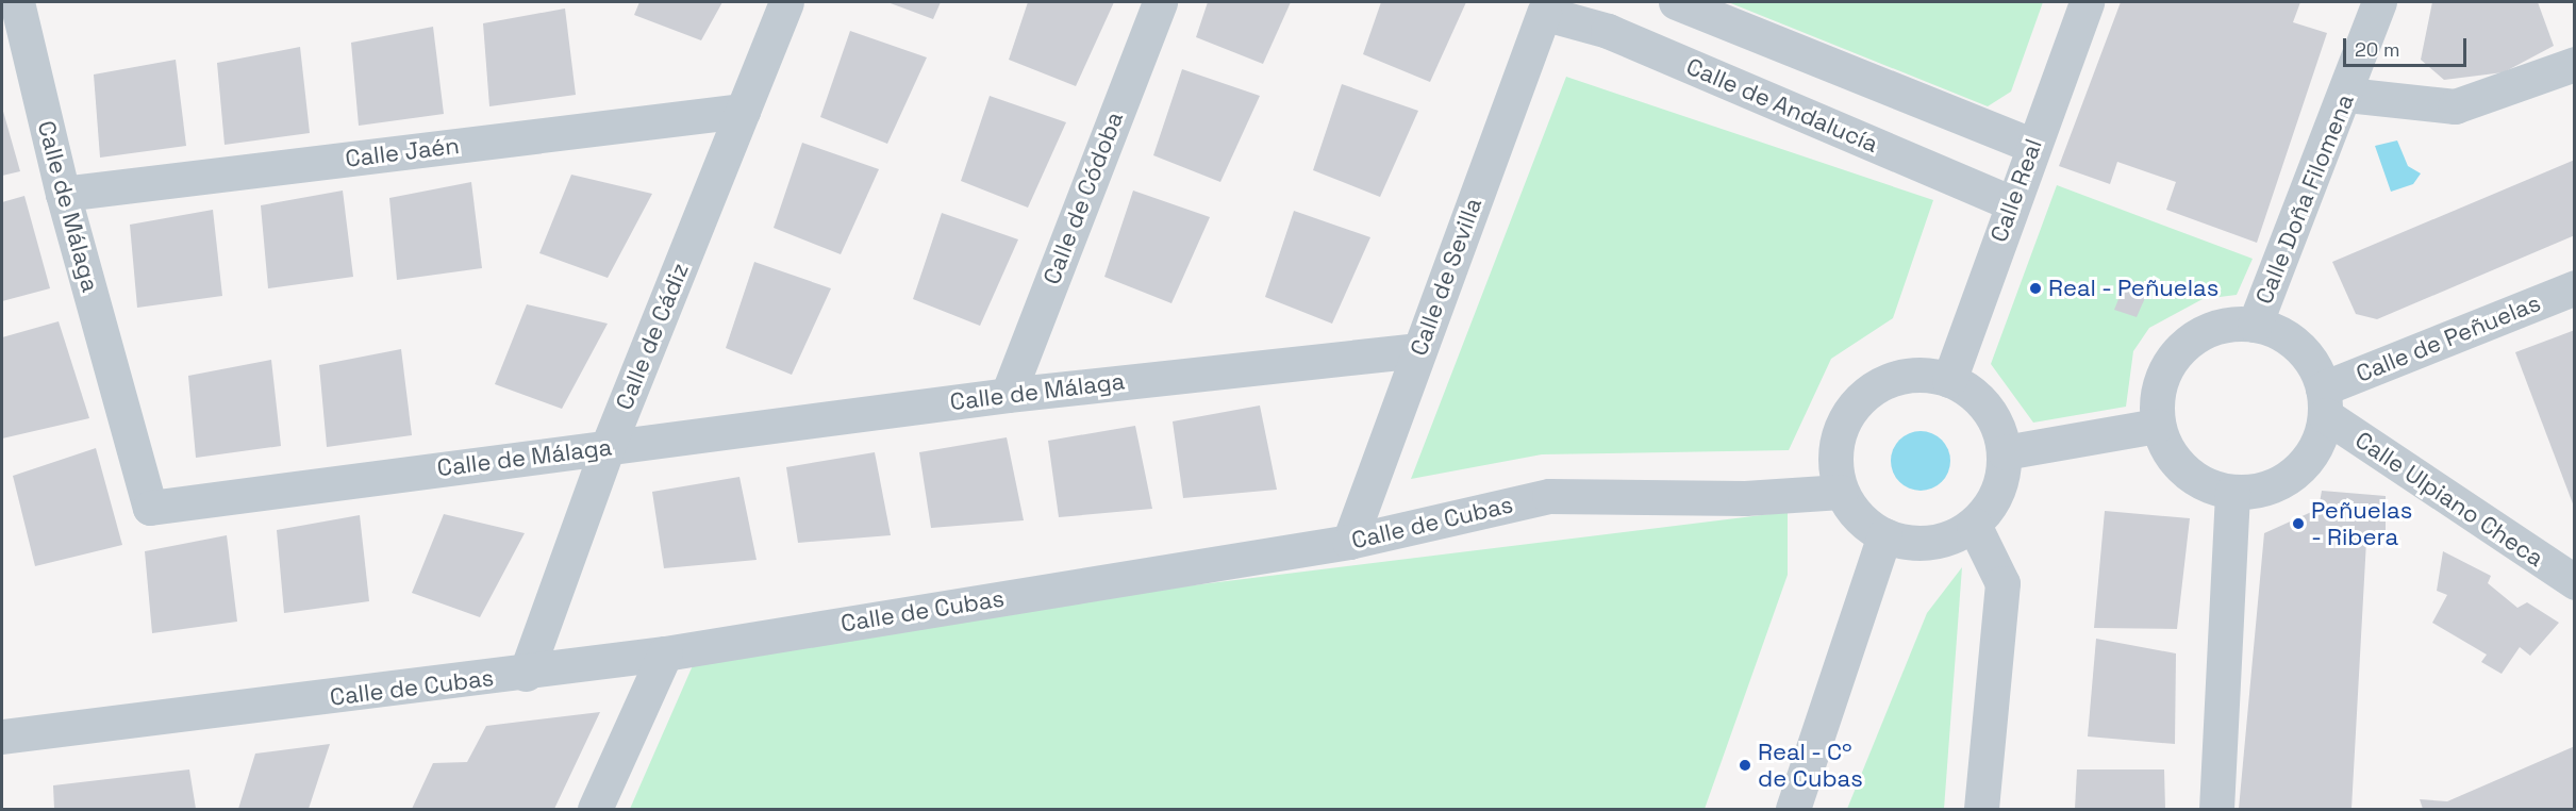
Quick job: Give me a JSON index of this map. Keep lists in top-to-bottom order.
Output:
{
  "streets": {
    "street": [
      "Calle de Andalucía",
      "Calle Jaén",
      "Calle Real",
      "Calle de Códoba",
      "Calle Doña Filomena",
      "Calle de Málaga",
      "Calle de Sevilla",
      "Calle de Cádiz",
      "Calle de Peñuelas",
      "Calle Ulpiano Checa",
      "Calle de Cubas"
    ]
  },
  "crossings": [
    ["Calle de Andalucía", "Calle Real"],
    ["Calle de Andalucía", "Calle de Sevilla"],
    ["Calle Jaén", "Calle de Málaga"],
    ["Calle Jaén", "Calle de Cádiz"],
    ["Calle Real", "Calle de Cubas"],
    ["Calle de Códoba", "Calle de Málaga"],
    ["Calle Doña Filomena", "Calle de Peñuelas"],
    ["Calle Doña Filomena", "Calle Ulpiano Checa"],
    ["Calle de Málaga", "Calle de Sevilla"],
    ["Calle de Málaga", "Calle de Cádiz"],
    ["Calle de Sevilla", "Calle de Cubas"],
    ["Calle de Cádiz", "Calle de Cubas"],
    ["Calle de Peñuelas", "Calle Ulpiano Checa"]
  ],
  "places": ["Real - Peñuelas", "Peñuelas - Ribera", "Real - Cº de Cubas"],
  "scale_bar": "20 m"
}
